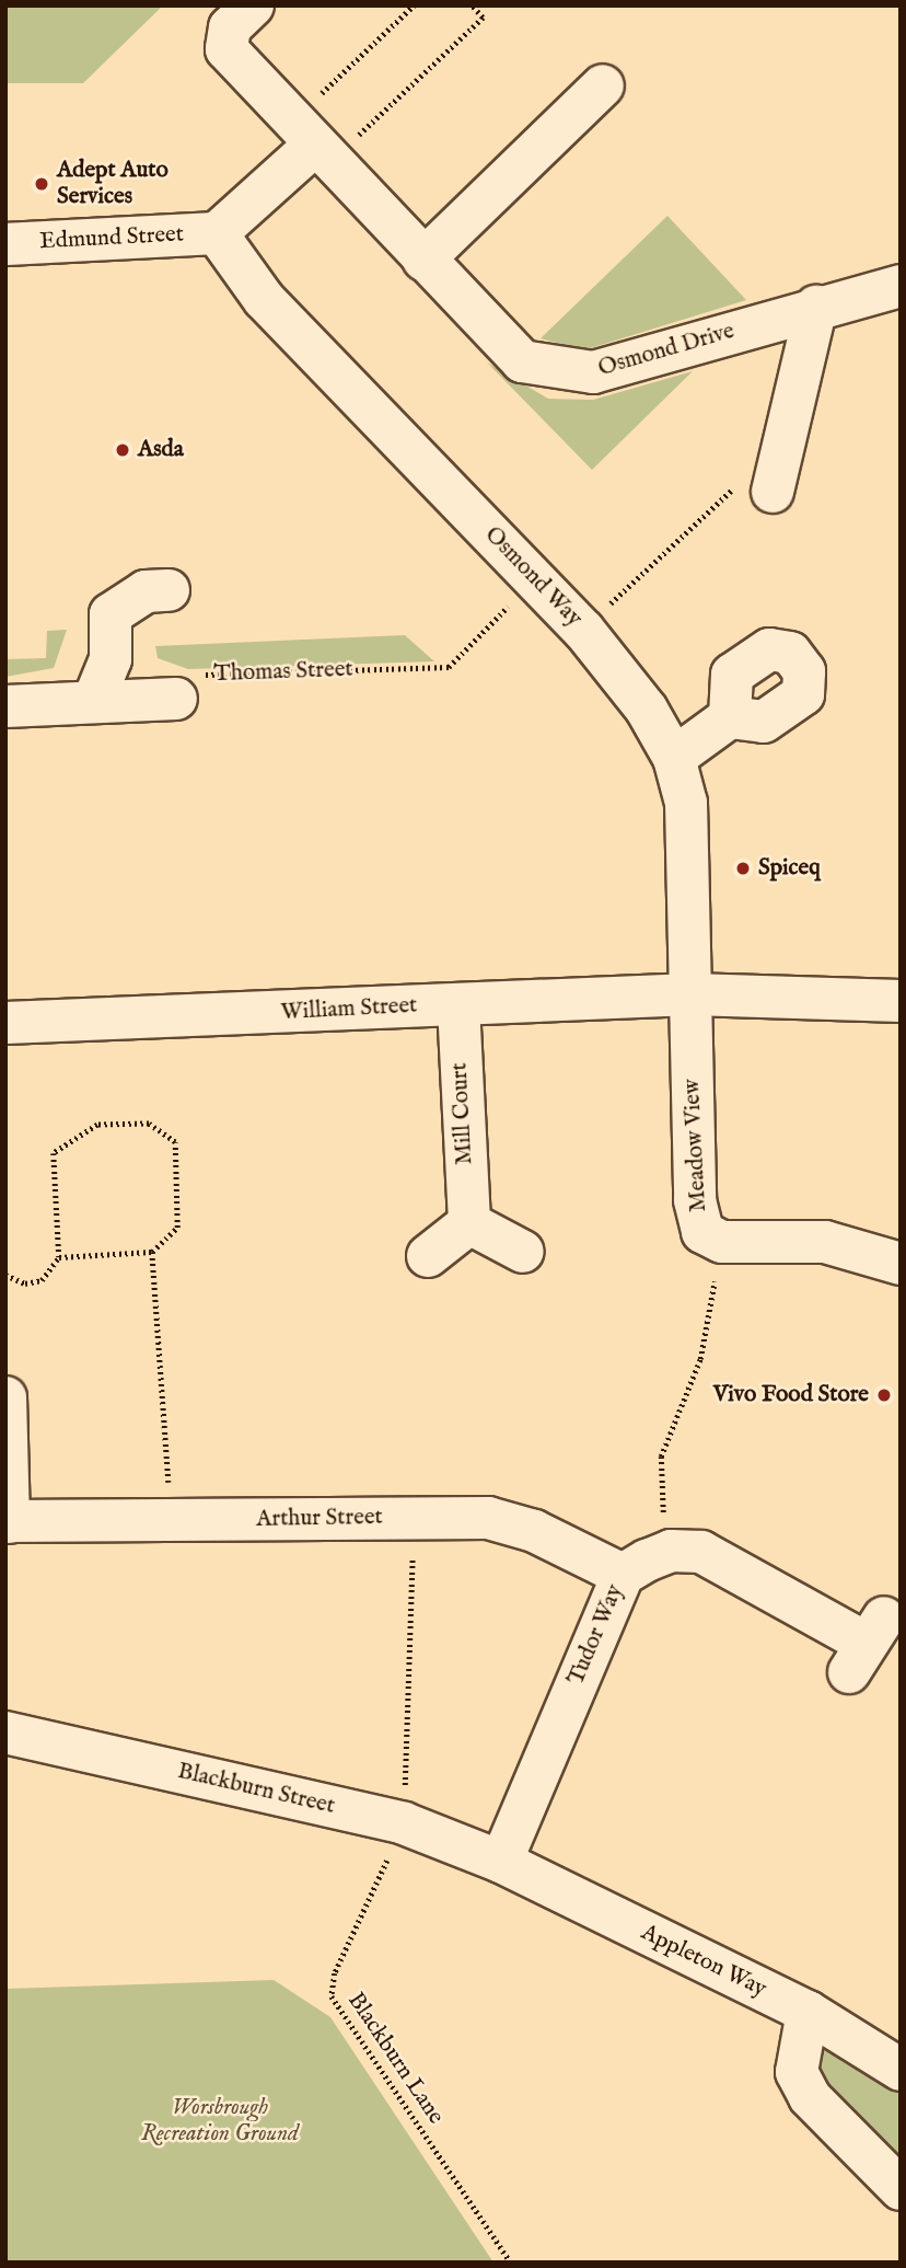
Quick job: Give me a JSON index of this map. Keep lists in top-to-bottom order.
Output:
{
  "streets": {
    "street": [
      "Edmund Street",
      "Osmond Drive",
      "Osmond Way",
      "William Street",
      "Mill Court",
      "Meadow View",
      "Arthur Street",
      "Tudor Way",
      "Blackburn Street",
      "Appleton Way"
    ],
    "path": ["Thomas Street", "Blackburn Lane"]
  },
  "crossings": [
    ["Edmund Street", "Osmond Way"],
    ["Osmond Way", "Thomas Street"],
    ["Osmond Way", "William Street"],
    ["Osmond Way", "Meadow View"],
    ["William Street", "Mill Court"],
    ["William Street", "Meadow View"],
    ["Arthur Street", "Tudor Way"],
    ["Tudor Way", "Blackburn Street"],
    ["Tudor Way", "Appleton Way"],
    ["Blackburn Street", "Appleton Way"],
    ["Blackburn Street", "Blackburn Lane"]
  ],
  "parks": ["Worsbrough Recreation Ground"],
  "places": [
    "Adept Auto Services",
    "Asda",
    "Spiceq",
    "Vivo Food Store"
  ]
}
